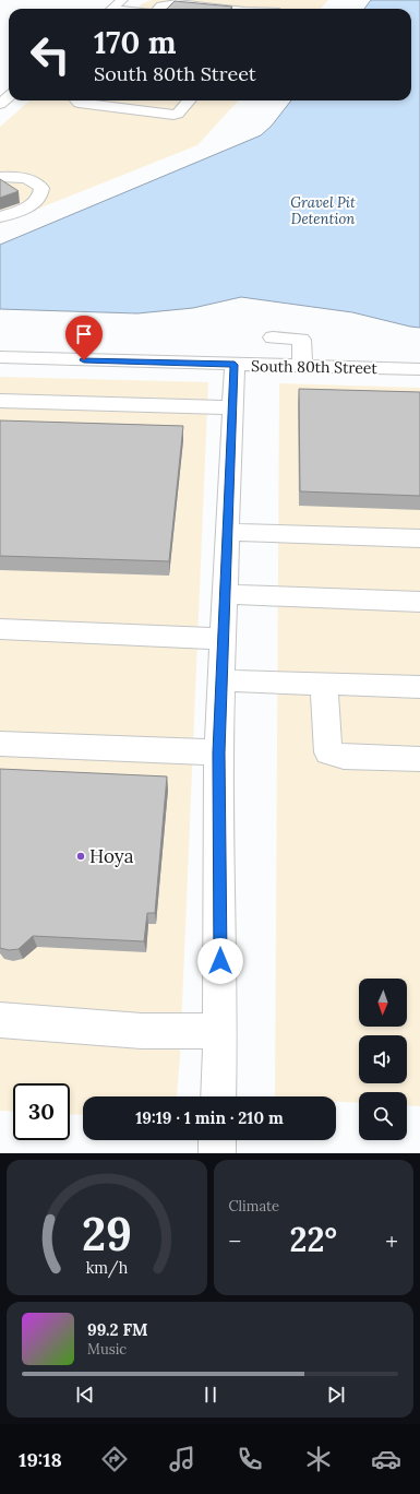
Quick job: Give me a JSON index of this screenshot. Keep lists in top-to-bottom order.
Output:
{
  "streets": {
    "street": ["South 80th Street"]
  },
  "water": ["Gravel Pit Detention"],
  "places": ["Hoya"],
  "north": "bottom",
  "page": {
    "turn": ["170 m", "South 80th Street"],
    "limit": "30",
    "trip": "19:19 · 1 min · 210 m",
    "tile": "Climate",
    "heat": ["−", "22°", "+"],
    "song": ["99.2 FM", "Music"],
    "tabs": "19:18",
    "gauge": ["29", "km/h"]
  }
}
